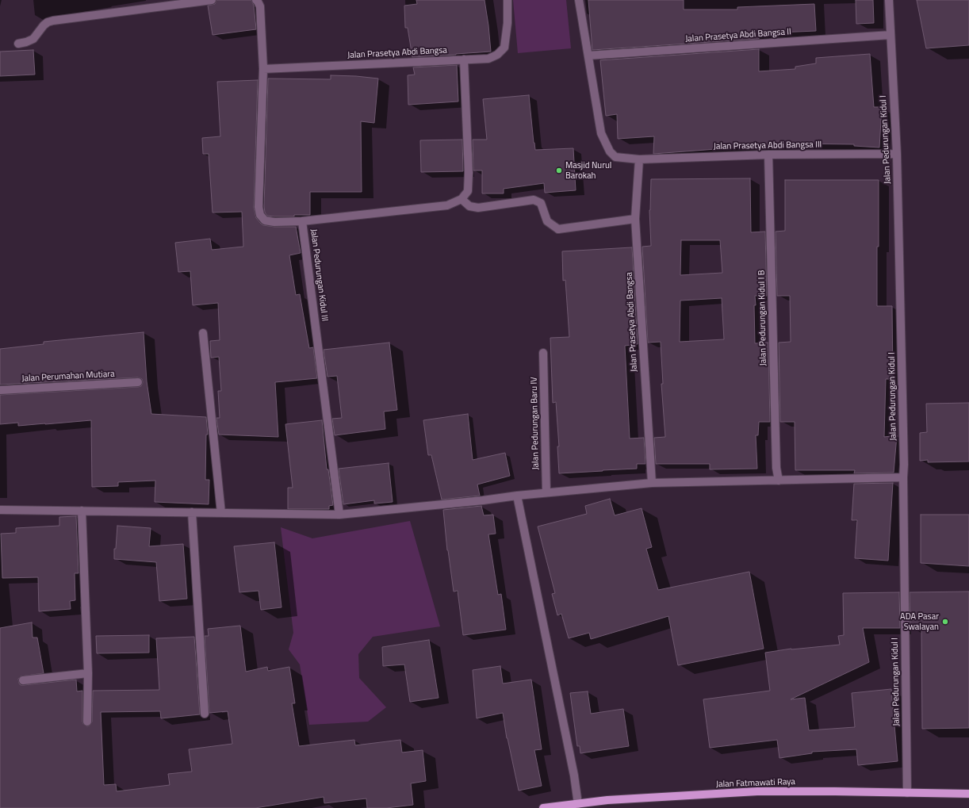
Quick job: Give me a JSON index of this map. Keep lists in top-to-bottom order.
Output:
{
  "streets": {
    "main road": ["Jalan Fatmawati Raya"],
    "street": [
      "Jalan Prasetya Abdi Bangsa II",
      "Jalan Prasetya Abdi Bangsa",
      "Jalan Pedurungan Kidul I",
      "Jalan Prasetya Abdi Bangsa III",
      "Jalan Pedurungan Kidul III",
      "Jalan Pedurungan Kidul I B",
      "Jalan Perumahan Mutiara",
      "Jalan Pedurungan Baru IV"
    ]
  },
  "crossings": [
    ["Jalan Prasetya Abdi Bangsa II", "Jalan Pedurungan Kidul I"],
    ["Jalan Prasetya Abdi Bangsa II", "Jalan Prasetya Abdi Bangsa III"],
    ["Jalan Prasetya Abdi Bangsa", "Jalan Prasetya Abdi Bangsa III"],
    ["Jalan Prasetya Abdi Bangsa", "Jalan Pedurungan Kidul III"],
    ["Jalan Pedurungan Kidul I", "Jalan Prasetya Abdi Bangsa III"],
    ["Jalan Pedurungan Kidul I", "Jalan Fatmawati Raya"],
    ["Jalan Prasetya Abdi Bangsa III", "Jalan Pedurungan Kidul I B"]
  ],
  "places": ["Masjid Nurul Barokah", "ADA Pasar Swalayan"]
}
